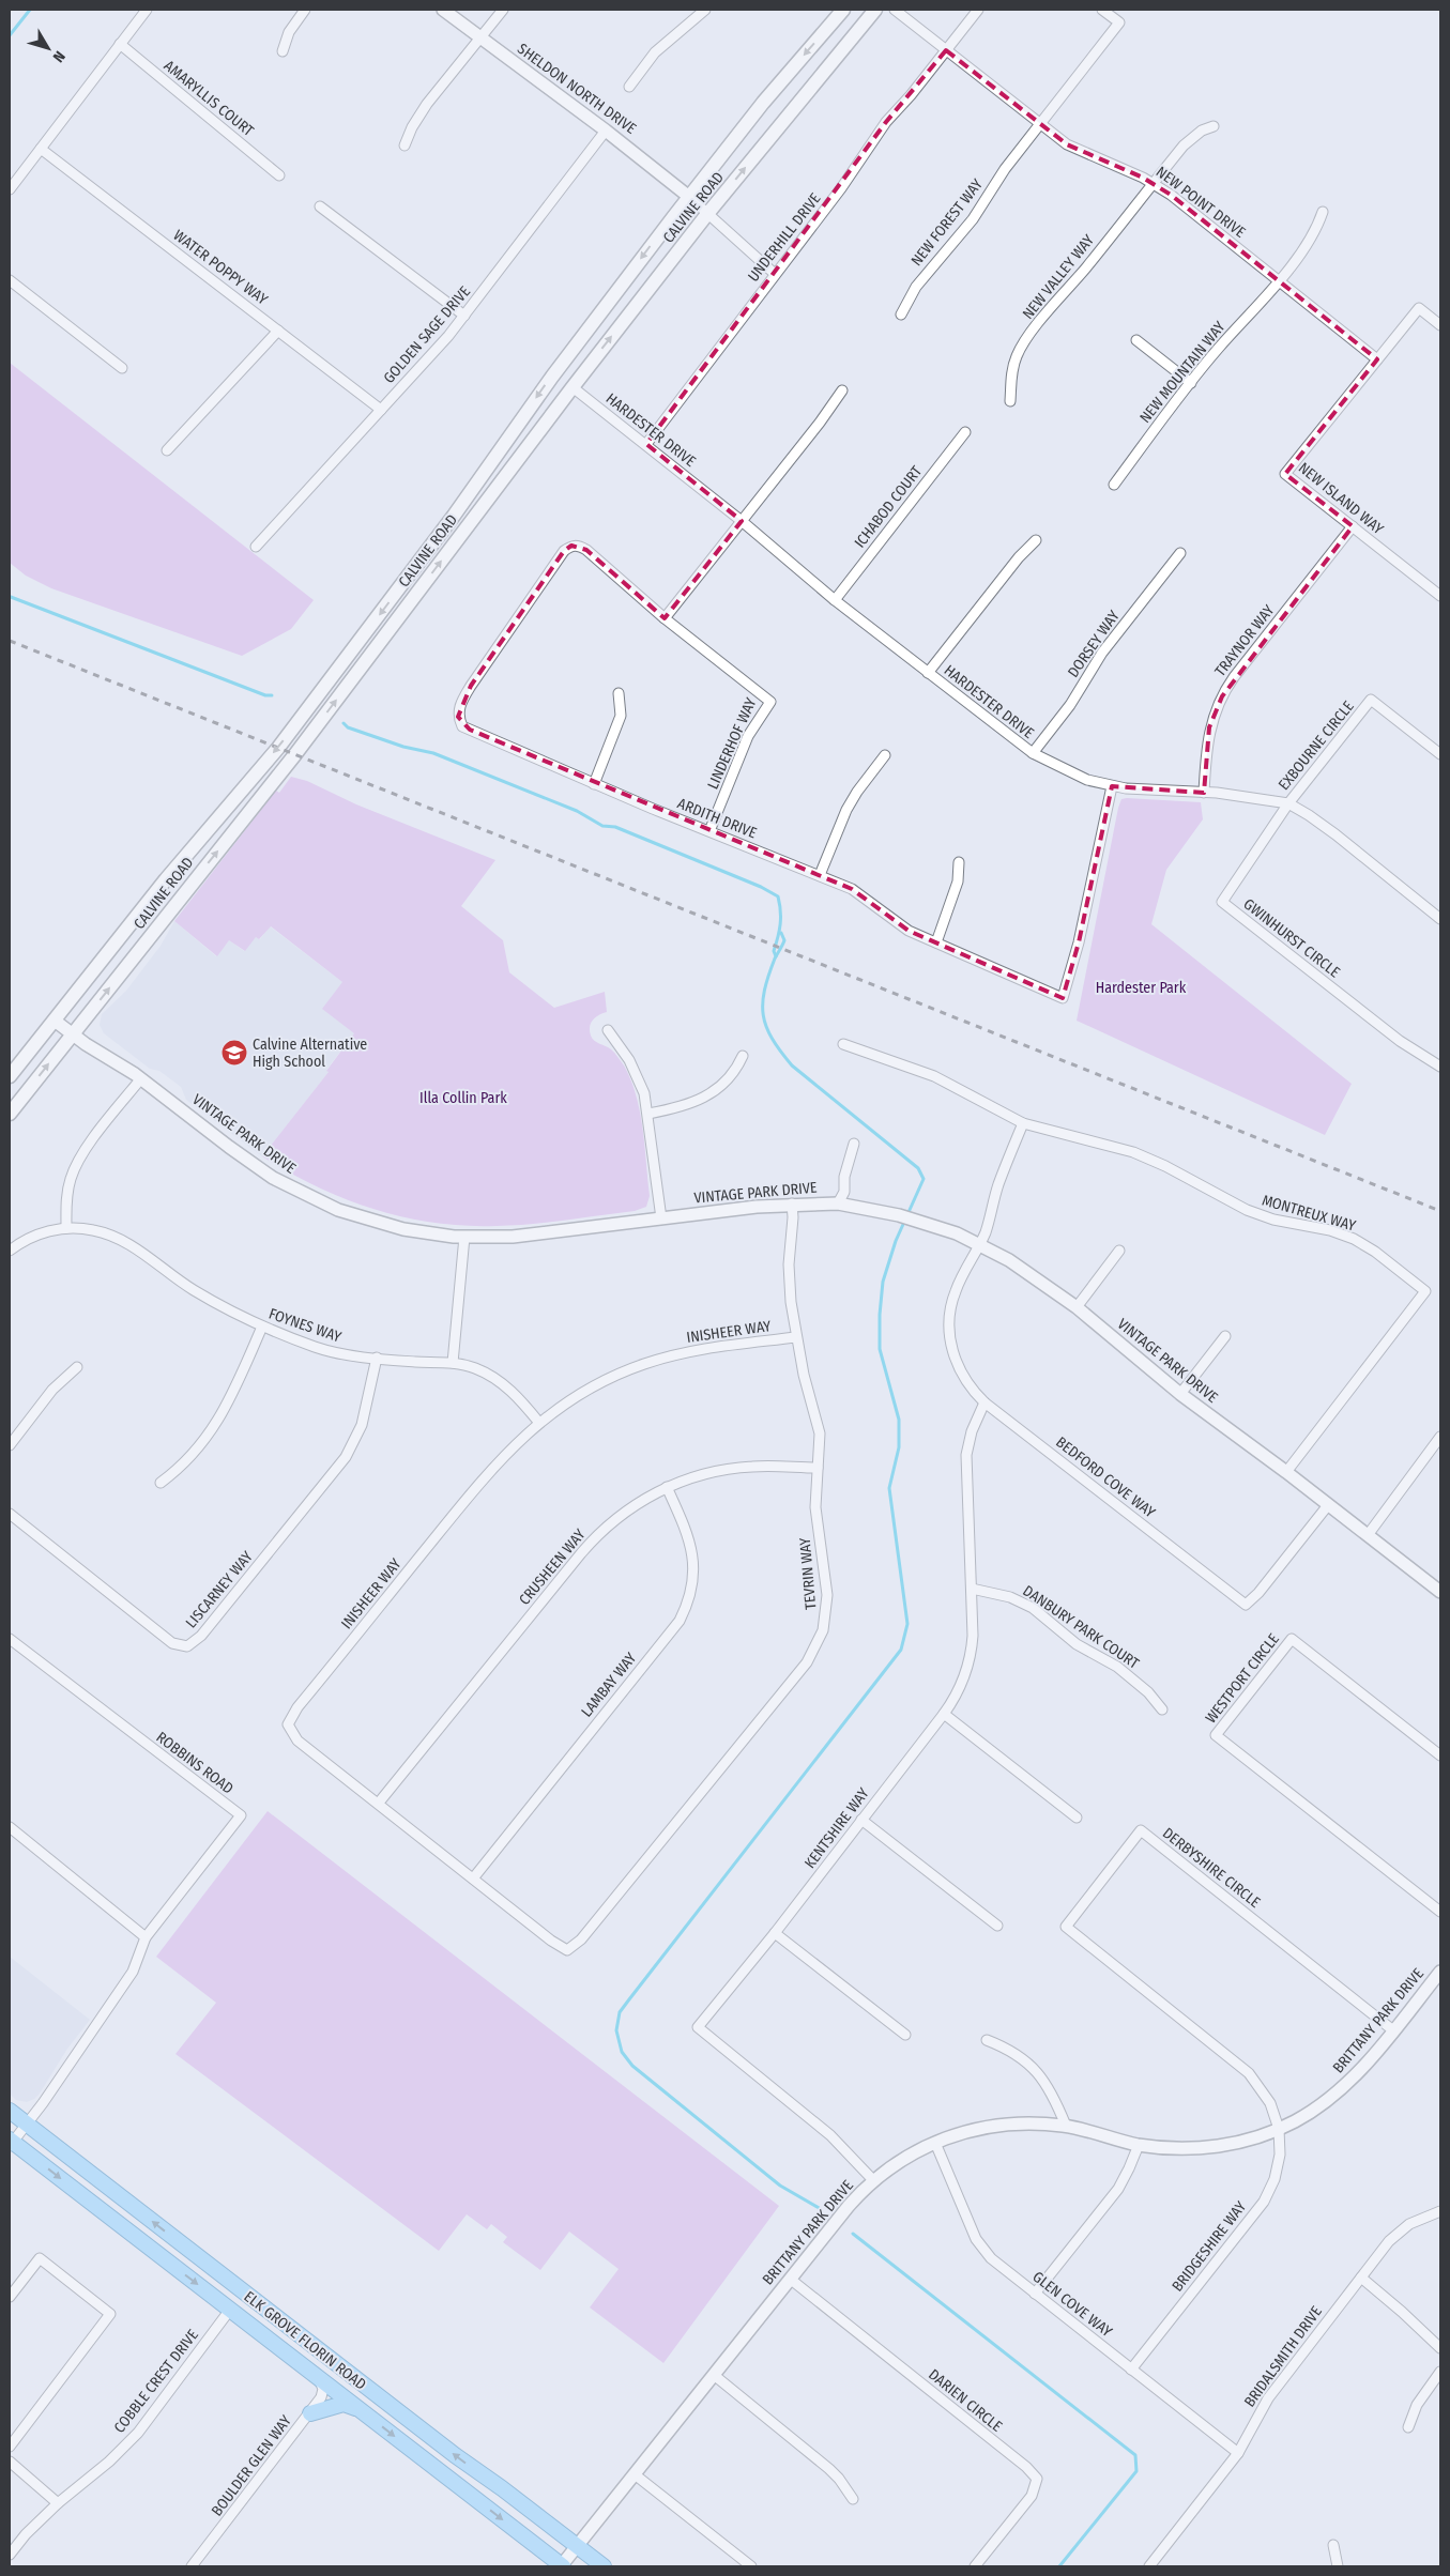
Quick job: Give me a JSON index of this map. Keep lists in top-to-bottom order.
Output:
{
  "streets": {
    "main road": ["CALVINE ROAD", "ELK GROVE FLORIN ROAD"],
    "street": [
      "SHELDON NORTH DRIVE",
      "AMARYLLIS COURT",
      "NEW POINT DRIVE",
      "NEW FOREST WAY",
      "UNDERHILL DRIVE",
      "WATER POPPY WAY",
      "NEW VALLEY WAY",
      "GOLDEN SAGE DRIVE",
      "NEW MOUNTAIN WAY",
      "HARDESTER DRIVE",
      "NEW ISLAND WAY",
      "ICHABOD COURT",
      "TRAYNOR WAY",
      "DORSEY WAY",
      "LINDERHOF WAY",
      "EXBOURNE CIRCLE",
      "ARDITH DRIVE",
      "GWINHURST CIRCLE",
      "VINTAGE PARK DRIVE",
      "MONTREUX WAY",
      "FOYNES WAY",
      "INISHEER WAY",
      "BEDFORD COVE WAY",
      "CRUSHEEN WAY",
      "TEVRIN WAY",
      "LISCARNEY WAY",
      "DANBURY PARK COURT",
      "WESTPORT CIRCLE",
      "LAMBAY WAY",
      "ROBBINS ROAD",
      "KENTSHIRE WAY",
      "DERBYSHIRE CIRCLE",
      "BRITTANY PARK DRIVE",
      "BRIDGESHIRE WAY",
      "GLEN COVE WAY",
      "BRIDALSMITH DRIVE",
      "COBBLE CREST DRIVE",
      "DARIEN CIRCLE",
      "BOULDER GLEN WAY"
    ]
  },
  "crossings": [
    ["SHELDON NORTH DRIVE", "CALVINE ROAD"],
    ["SHELDON NORTH DRIVE", "GOLDEN SAGE DRIVE"],
    ["NEW POINT DRIVE", "NEW FOREST WAY"],
    ["NEW POINT DRIVE", "UNDERHILL DRIVE"],
    ["NEW POINT DRIVE", "NEW VALLEY WAY"],
    ["NEW POINT DRIVE", "NEW MOUNTAIN WAY"],
    ["NEW POINT DRIVE", "NEW ISLAND WAY"],
    ["CALVINE ROAD", "HARDESTER DRIVE"],
    ["CALVINE ROAD", "VINTAGE PARK DRIVE"],
    ["UNDERHILL DRIVE", "HARDESTER DRIVE"],
    ["WATER POPPY WAY", "GOLDEN SAGE DRIVE"],
    ["HARDESTER DRIVE", "ICHABOD COURT"],
    ["HARDESTER DRIVE", "TRAYNOR WAY"],
    ["HARDESTER DRIVE", "DORSEY WAY"],
    ["HARDESTER DRIVE", "EXBOURNE CIRCLE"],
    ["HARDESTER DRIVE", "ARDITH DRIVE"],
    ["HARDESTER DRIVE", "GWINHURST CIRCLE"],
    ["NEW ISLAND WAY", "TRAYNOR WAY"],
    ["LINDERHOF WAY", "ARDITH DRIVE"],
    ["EXBOURNE CIRCLE", "GWINHURST CIRCLE"],
    ["VINTAGE PARK DRIVE", "MONTREUX WAY"],
    ["VINTAGE PARK DRIVE", "BEDFORD COVE WAY"],
    ["VINTAGE PARK DRIVE", "TEVRIN WAY"],
    ["MONTREUX WAY", "BEDFORD COVE WAY"],
    ["FOYNES WAY", "INISHEER WAY"],
    ["FOYNES WAY", "LISCARNEY WAY"],
    ["INISHEER WAY", "CRUSHEEN WAY"],
    ["INISHEER WAY", "TEVRIN WAY"],
    ["INISHEER WAY", "LAMBAY WAY"],
    ["BEDFORD COVE WAY", "KENTSHIRE WAY"],
    ["CRUSHEEN WAY", "TEVRIN WAY"],
    ["CRUSHEEN WAY", "LAMBAY WAY"],
    ["DANBURY PARK COURT", "KENTSHIRE WAY"],
    ["ROBBINS ROAD", "ELK GROVE FLORIN ROAD"],
    ["KENTSHIRE WAY", "BRITTANY PARK DRIVE"],
    ["DERBYSHIRE CIRCLE", "BRITTANY PARK DRIVE"],
    ["DERBYSHIRE CIRCLE", "BRIDGESHIRE WAY"],
    ["BRITTANY PARK DRIVE", "BRIDGESHIRE WAY"],
    ["BRITTANY PARK DRIVE", "GLEN COVE WAY"],
    ["BRITTANY PARK DRIVE", "ELK GROVE FLORIN ROAD"],
    ["BRITTANY PARK DRIVE", "DARIEN CIRCLE"],
    ["BRIDGESHIRE WAY", "GLEN COVE WAY"],
    ["GLEN COVE WAY", "BRIDALSMITH DRIVE"],
    ["ELK GROVE FLORIN ROAD", "COBBLE CREST DRIVE"],
    ["ELK GROVE FLORIN ROAD", "BOULDER GLEN WAY"]
  ],
  "parks": ["Hardester Park", "Illa Collin Park"],
  "places": {
    "school or university": ["Calvine Alternative High School"]
  },
  "north": "bottom right"
}
